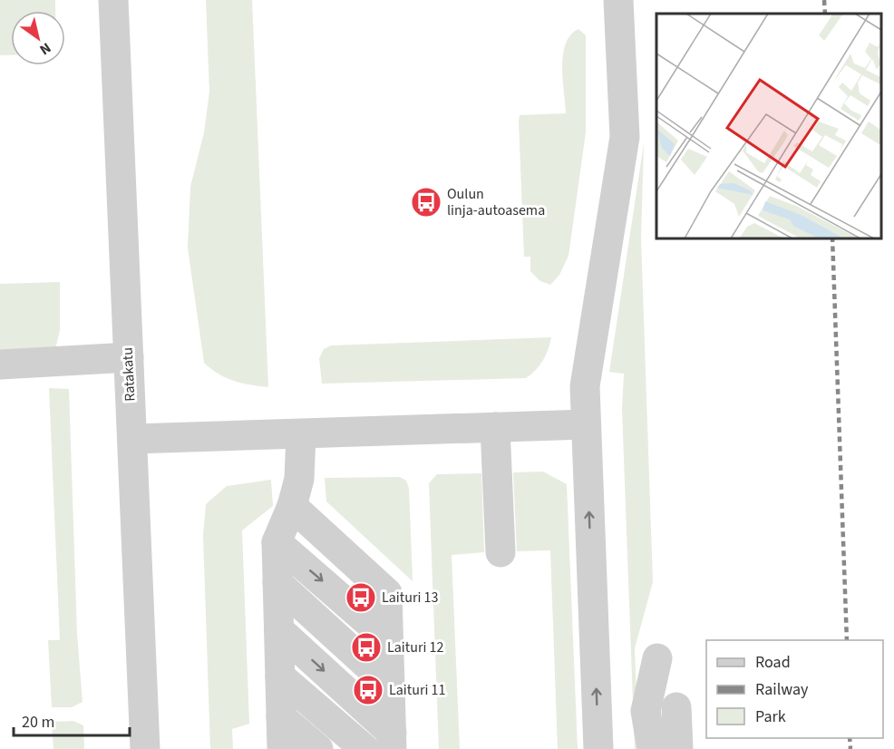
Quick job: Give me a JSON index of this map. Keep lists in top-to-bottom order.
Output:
{
  "streets": {
    "street": ["Ratakatu"]
  },
  "places": {
    "bus stop": [
      "Oulun linja-autoasema",
      "Laituri 13",
      "Laituri 12",
      "Laituri 11"
    ]
  },
  "legend": ["Road", "Railway", "Park"],
  "scale_bar": "20 m",
  "north": "bottom right"
}
